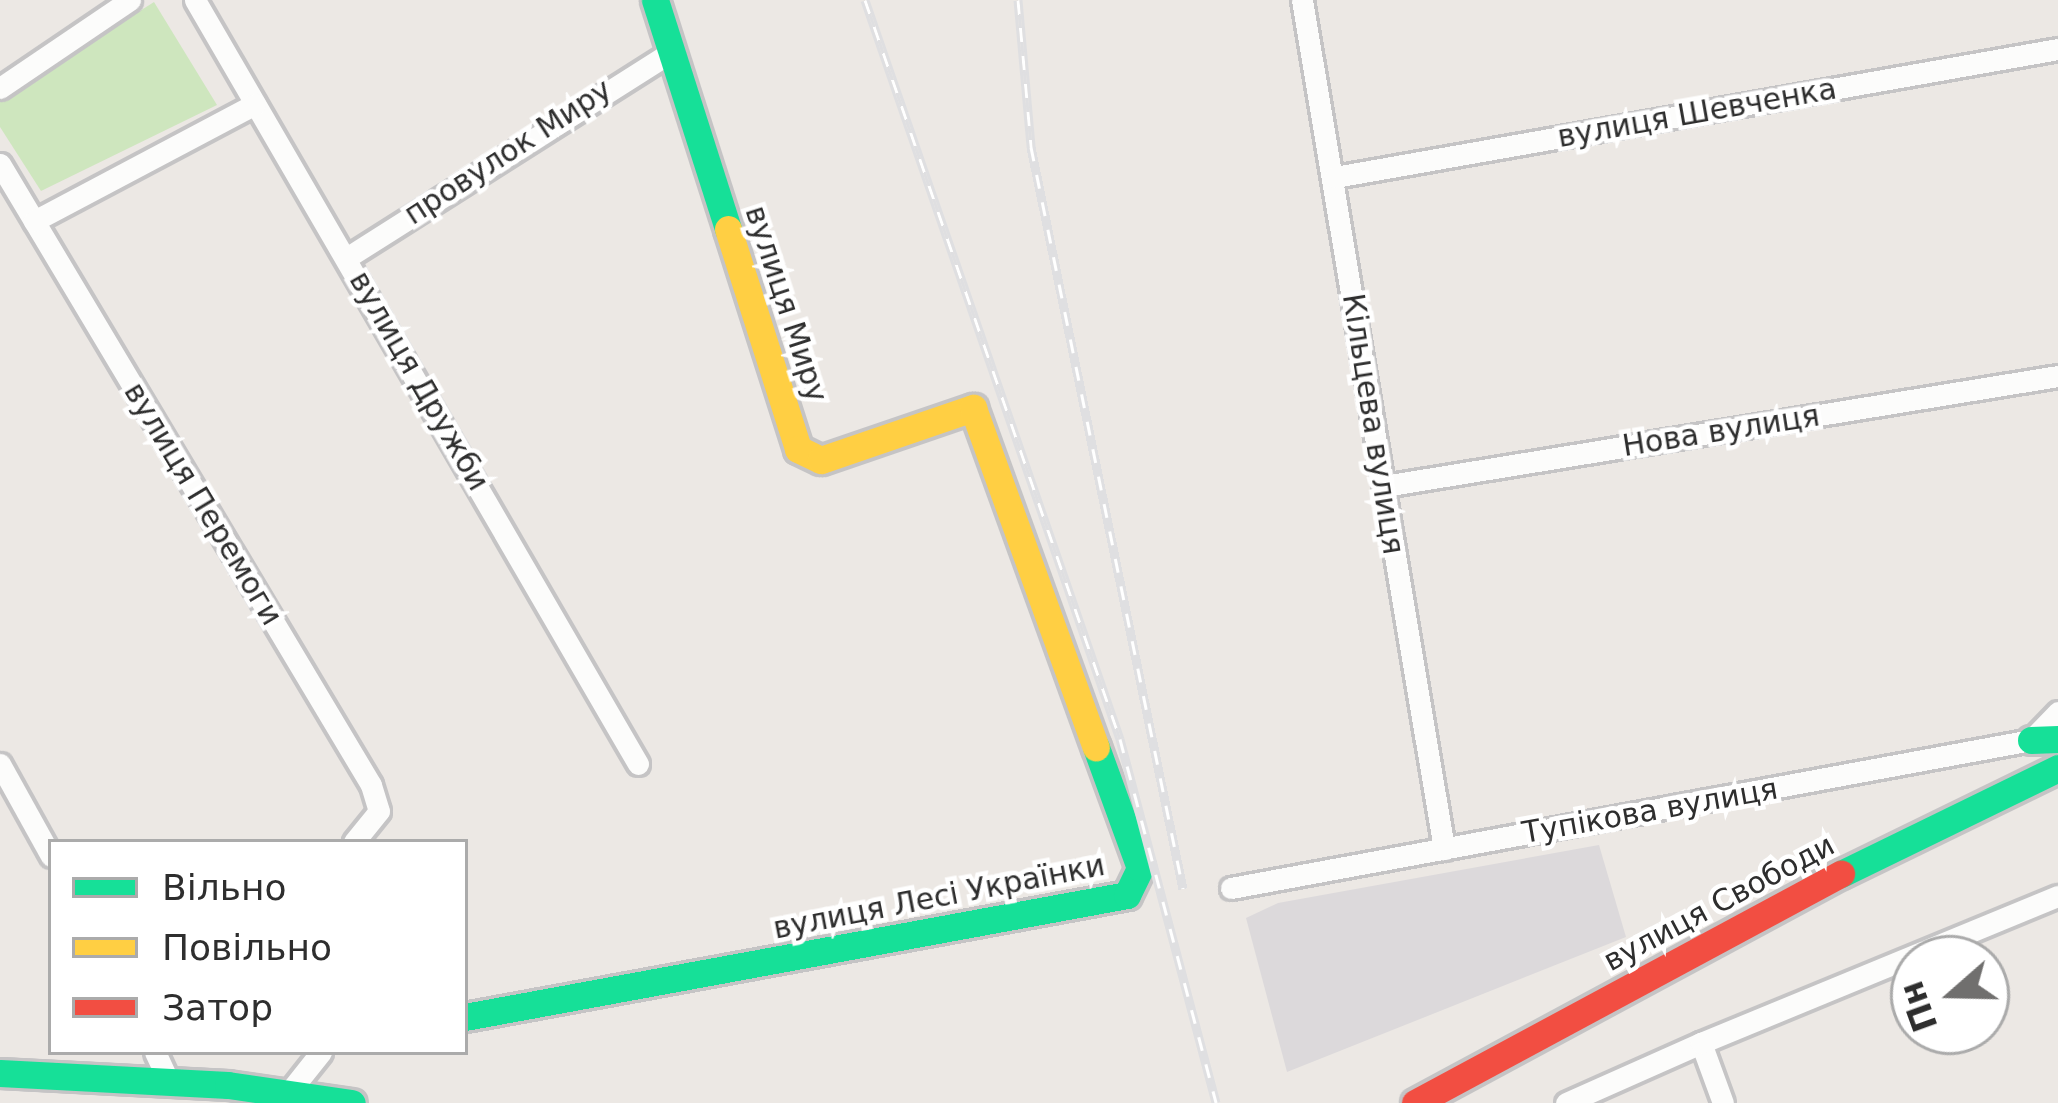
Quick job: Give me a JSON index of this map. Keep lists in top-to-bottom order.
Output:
{
  "streets": {
    "street": [
      "вулиця Шевченка",
      "провулок Миру",
      "вулиця Миру",
      "вулиця Дружби",
      "Кільцева вулиця",
      "Нова вулиця",
      "вулиця Перемоги",
      "Тупікова вулиця",
      "вулиця Лесі Українки",
      "вулиця Свободи"
    ]
  },
  "crossings": [
    ["вулиця Шевченка", "Кільцева вулиця"],
    ["провулок Миру", "вулиця Миру"],
    ["провулок Миру", "вулиця Дружби"],
    ["вулиця Миру", "вулиця Лесі Українки"],
    ["Кільцева вулиця", "Нова вулиця"],
    ["Кільцева вулиця", "Тупікова вулиця"]
  ],
  "legend": ["Вільно", "Повільно", "Затор"],
  "north": "left"
}
